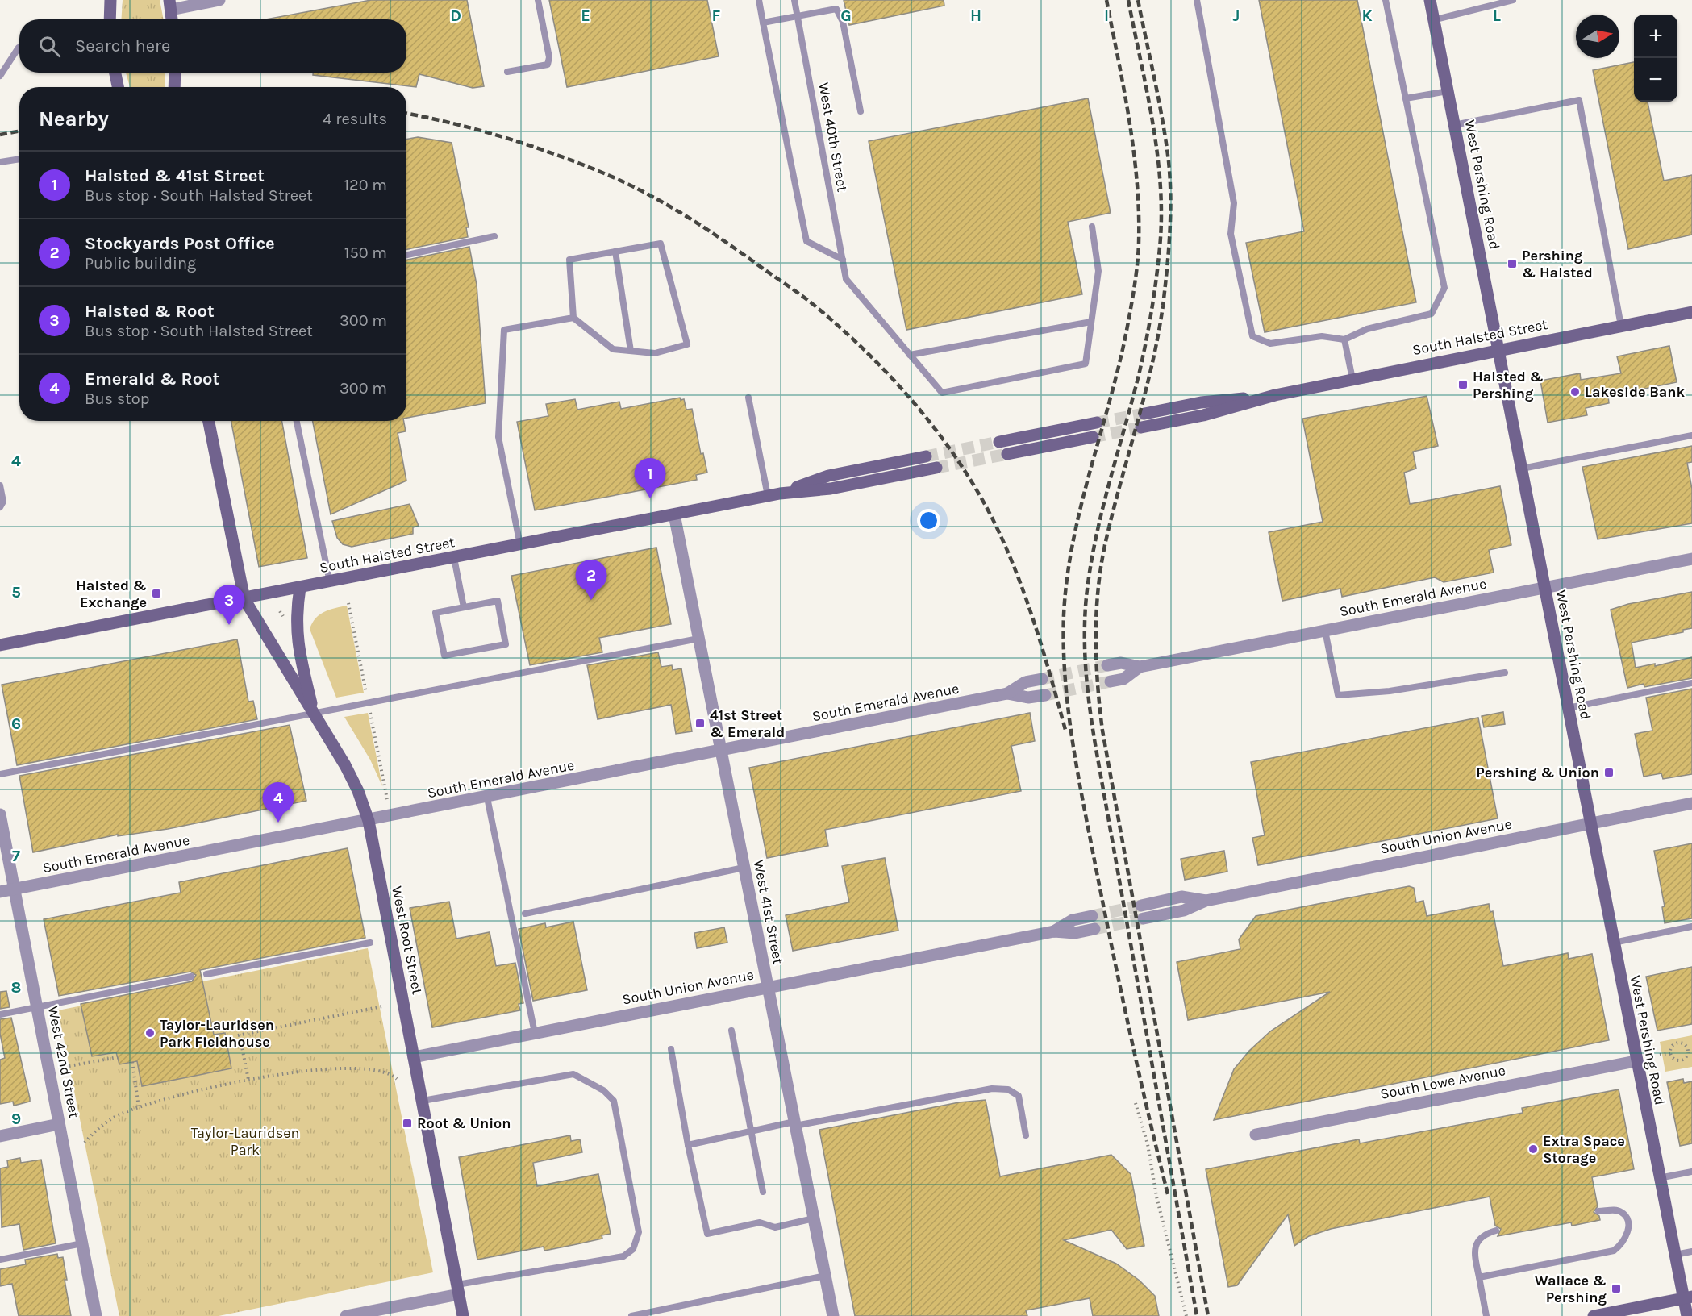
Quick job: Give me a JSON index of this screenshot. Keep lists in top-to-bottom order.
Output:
{
  "streets": {
    "main road": ["West Pershing Road", "South Halsted Street", "West Root Street"],
    "street": [
      "South Emerald Avenue",
      "South Union Avenue",
      "West 41st Street",
      "West 42nd Street",
      "South Lowe Avenue"
    ],
    "lane": ["West 40th Street"]
  },
  "crossings": [
    ["West Pershing Road", "South Halsted Street"],
    ["West Pershing Road", "South Emerald Avenue"],
    ["West Pershing Road", "South Union Avenue"],
    ["West Pershing Road", "South Lowe Avenue"],
    ["South Halsted Street", "West 41st Street"],
    ["South Halsted Street", "West Root Street"],
    ["South Emerald Avenue", "West 41st Street"],
    ["South Emerald Avenue", "West Root Street"],
    ["South Emerald Avenue", "West 42nd Street"],
    ["South Union Avenue", "West 41st Street"],
    ["South Union Avenue", "West Root Street"]
  ],
  "parks": ["Taylor-Lauridsen Park"],
  "places": {
    "transit": [
      "Pershing & Halsted",
      "Halsted & Pershing",
      "Halsted & Exchange",
      "41st Street & Emerald",
      "Pershing & Union",
      "Root & Union",
      "Wallace & Pershing"
    ],
    "other": ["Lakeside Bank", "Taylor-Lauridsen Park Fieldhouse", "Extra Space Storage"]
  },
  "north": "right",
  "page": {
    "map_buttons": ["+", "−"],
    "search": "Search here",
    "heading": ["Nearby", "4 results"],
    "list": [
      {
        "mark": "1",
        "name": "Halsted & 41st Street",
        "note": "Bus stop · South Halsted Street",
        "value": "120 m"
      },
      {
        "mark": "2",
        "name": "Stockyards Post Office",
        "note": "Public building",
        "value": "150 m"
      },
      {
        "mark": "3",
        "name": "Halsted & Root",
        "note": "Bus stop · South Halsted Street",
        "value": "300 m"
      },
      {
        "mark": "4",
        "name": "Emerald & Root",
        "note": "Bus stop",
        "value": "300 m"
      }
    ],
    "pins": [
      "1",
      "2",
      "3",
      "4"
    ]
  },
  "grid": {
    "columns": [
      "D",
      "E",
      "F",
      "G",
      "H",
      "I",
      "J",
      "K",
      "L"
    ],
    "rows": [
      "4",
      "5",
      "6",
      "7",
      "8",
      "9"
    ]
  }
}
